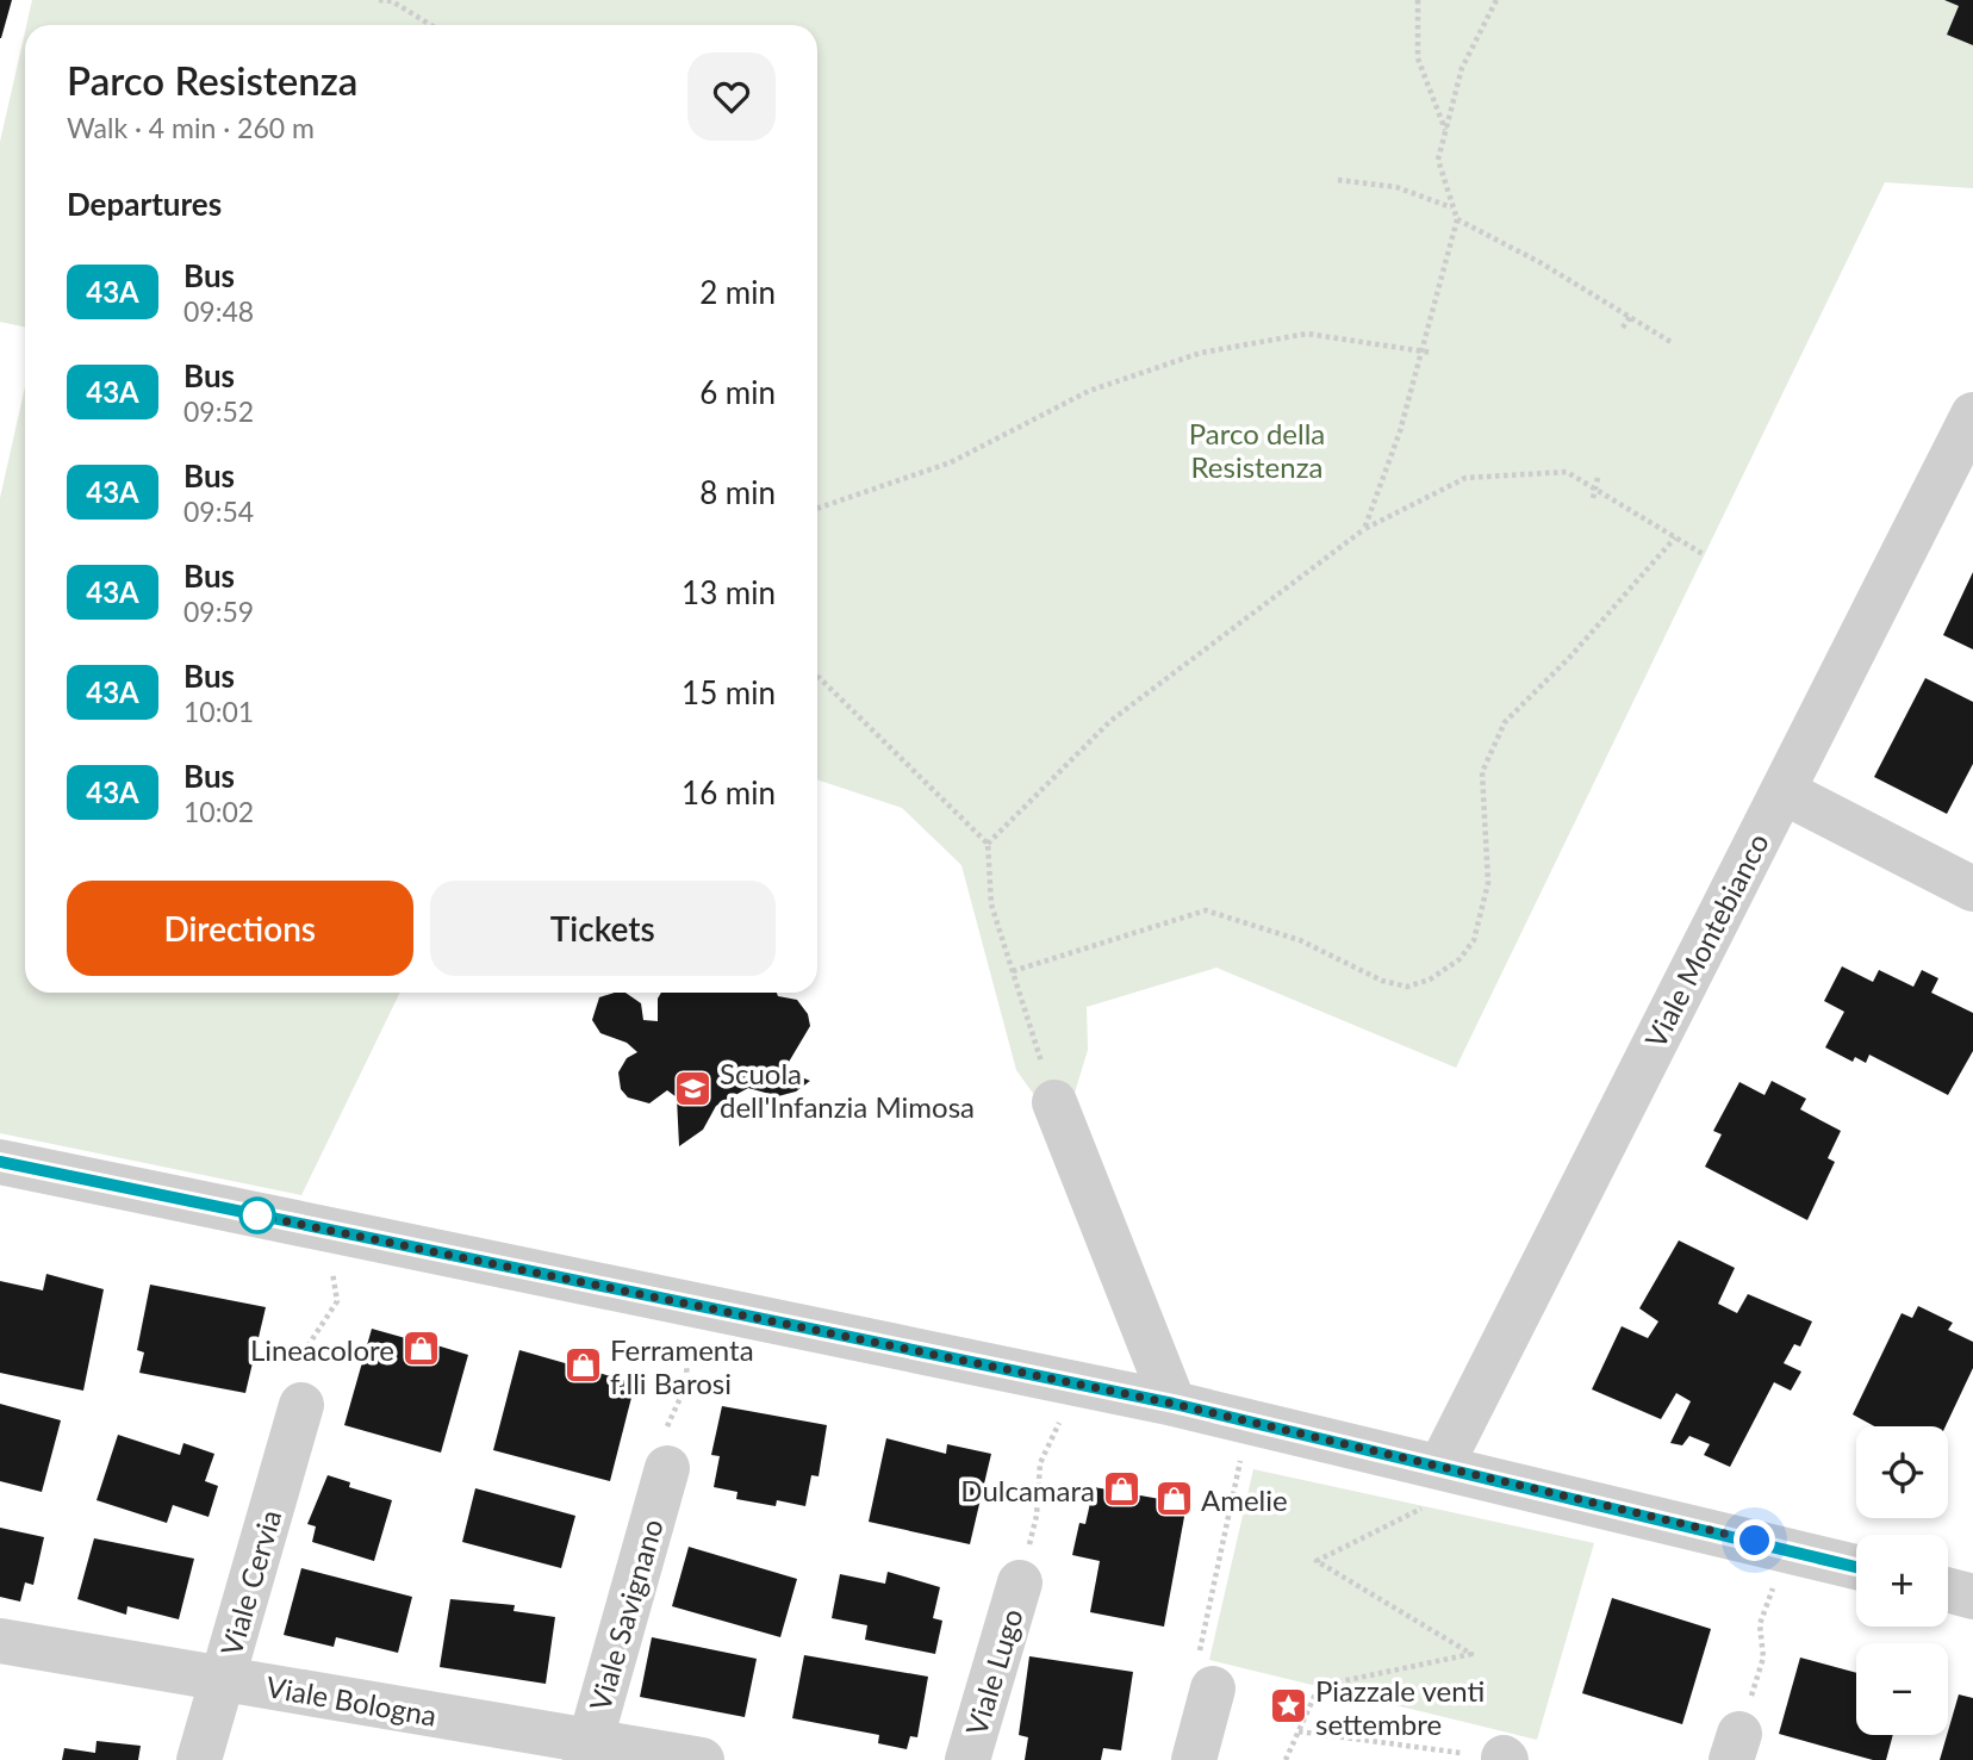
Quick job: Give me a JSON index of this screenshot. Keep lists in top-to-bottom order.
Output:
{
  "streets": {
    "street": [
      "Viale Montebianco",
      "Viale Cervia",
      "Viale Savignano",
      "Viale Lugo",
      "Viale Bologna"
    ]
  },
  "crossings": [
    ["Viale Cervia", "Viale Bologna"],
    ["Viale Savignano", "Viale Bologna"]
  ],
  "parks": ["Parco della Resistenza"],
  "places": {
    "school or university": ["Scuola dell'Infanzia Mimosa"],
    "shop": [
      "Lineacolore",
      "Ferramenta f.lli Barosi",
      "Dulcamara",
      "Amelie"
    ],
    "place": ["Piazzale venti settembre"]
  },
  "lines": ["bus line 43A"],
  "page": {
    "heading": [
      ["Parco Resistenza", "Walk · 4 min · 260 m"],
      "Departures"
    ],
    "list": [
      {
        "mark": "43A",
        "name": "Bus",
        "note": "09:48",
        "value": "2 min"
      },
      {
        "mark": "43A",
        "name": "Bus",
        "note": "09:52",
        "value": "6 min"
      },
      {
        "mark": "43A",
        "name": "Bus",
        "note": "09:54",
        "value": "8 min"
      },
      {
        "mark": "43A",
        "name": "Bus",
        "note": "09:59",
        "value": "13 min"
      },
      {
        "mark": "43A",
        "name": "Bus",
        "note": "10:01",
        "value": "15 min"
      },
      {
        "mark": "43A",
        "name": "Bus",
        "note": "10:02",
        "value": "16 min"
      }
    ],
    "buttons": ["Directions", "Tickets"],
    "map_buttons": ["+", "−"]
  }
}
